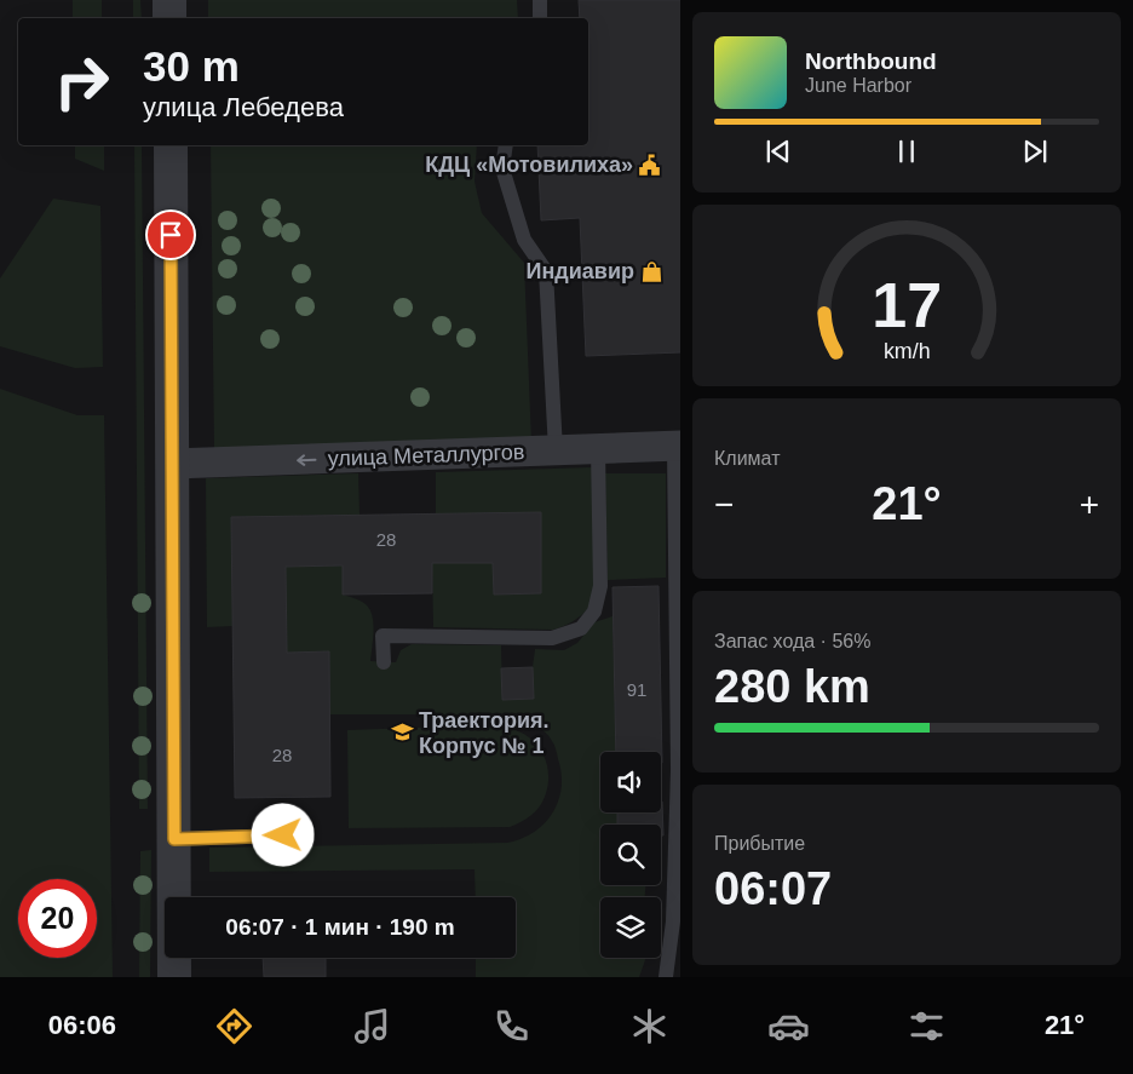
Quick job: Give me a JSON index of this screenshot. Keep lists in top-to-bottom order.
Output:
{
  "streets": {
    "street": ["улица Металлургов"]
  },
  "one_way": ["улица Металлургов"],
  "places": {
    "public building": ["КДЦ «Мотовилиха»"],
    "shop": ["Индиавир"],
    "school or university": ["Траектория. Корпус № 1"]
  },
  "house_numbers": ["28", "91", "28"],
  "page": {
    "turn": ["30 m", "улица Лебедева"],
    "song": ["Northbound", "June Harbor"],
    "tile": [
      "Климат",
      ["Запас хода · 56%", "280 km"],
      ["Прибытие", "06:07"]
    ],
    "heat": ["−", "21°", "+"],
    "limit": "20",
    "trip": "06:07 · 1 мин · 190 m",
    "tabs": ["06:06", "21°"],
    "gauge": ["17", "km/h"]
  }
}
